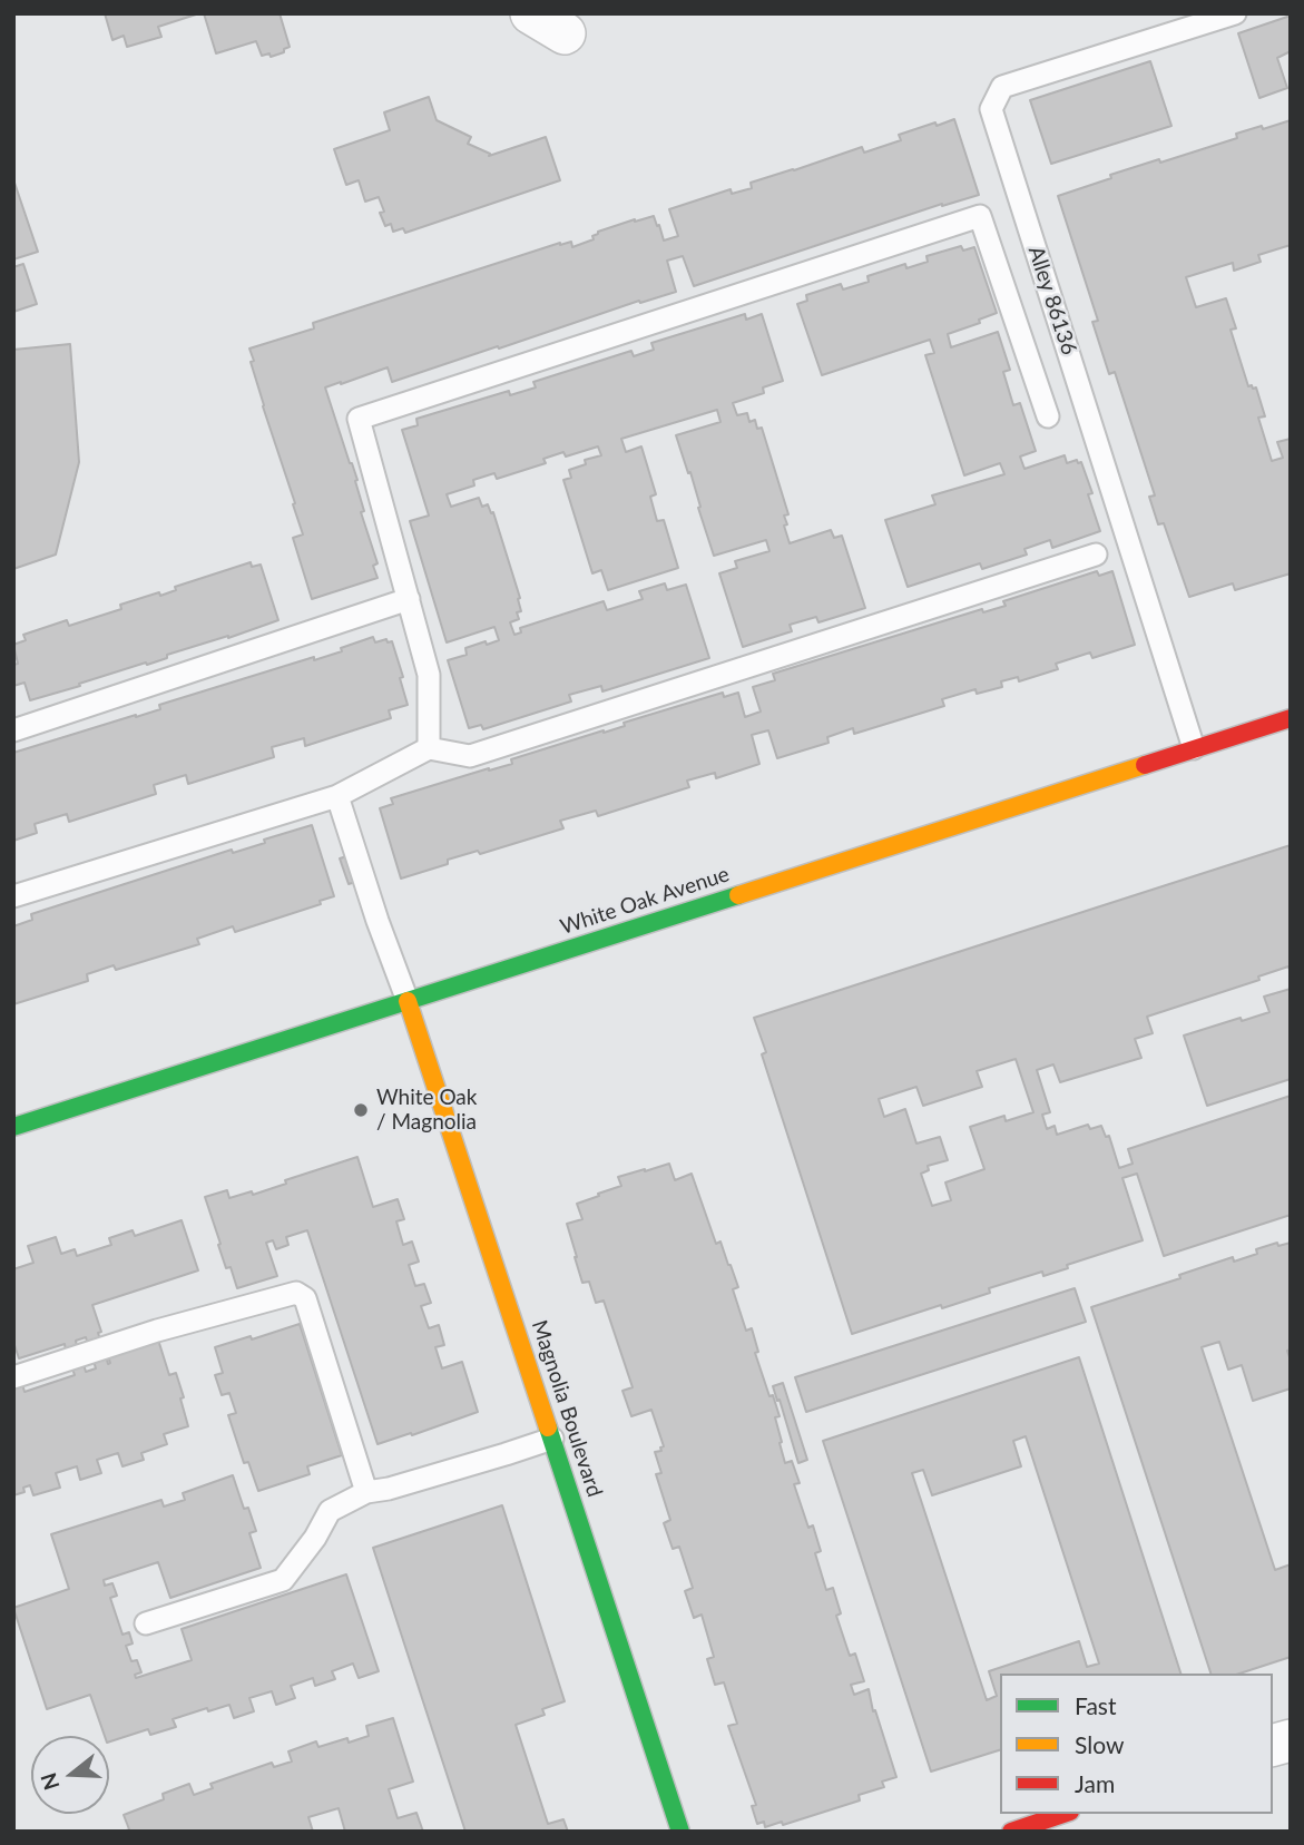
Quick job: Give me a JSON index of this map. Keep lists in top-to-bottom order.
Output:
{
  "streets": {
    "main road": ["White Oak Avenue", "Magnolia Boulevard"],
    "lane": ["Alley 86136"]
  },
  "crossings": [
    ["Alley 86136", "White Oak Avenue"],
    ["White Oak Avenue", "Magnolia Boulevard"]
  ],
  "places": ["White Oak / Magnolia"],
  "legend": ["Fast", "Slow", "Jam"],
  "north": "left"
}
